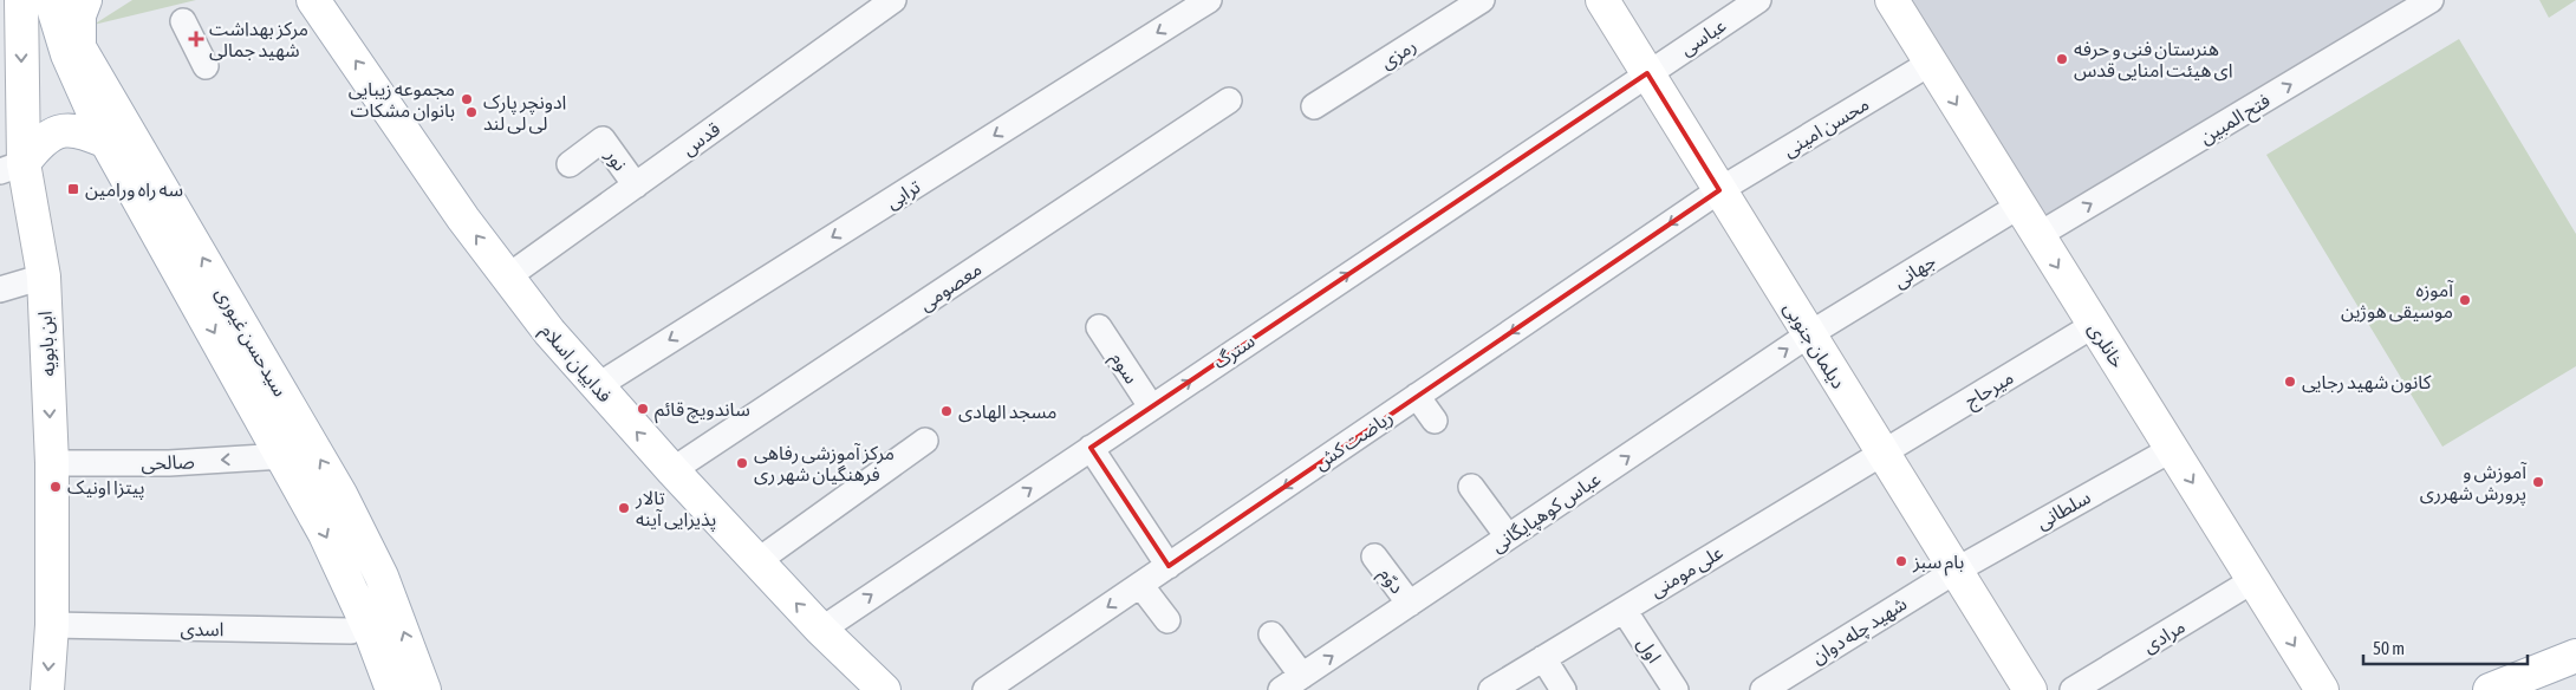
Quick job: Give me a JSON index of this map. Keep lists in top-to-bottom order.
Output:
{
  "streets": {
    "main road": [
      "سیدحسن غیوری",
      "ابن بابویه",
      "دیلمان جنوبی",
      "خانلری",
      "فداییان اسلام"
    ],
    "street": [
      "عباسی",
      "رمزی",
      "فتح المبین",
      "محسن امینی",
      "قدس",
      "نور",
      "ترابی",
      "جهانی",
      "معصومی",
      "سترگ",
      "سوم",
      "میرحاج",
      "ریاضت کش",
      "صالحی",
      "سلطانی",
      "عباس کوهپایگانی",
      "علی مومنی",
      "دوّم",
      "اسدی",
      "شهید چله دوان",
      "مرادی",
      "اول"
    ]
  },
  "crossings": [
    ["عباسی", "دیلمان جنوبی"],
    ["عباسی", "سترگ"],
    ["فتح المبین", "خانلری"],
    ["محسن امینی", "دیلمان جنوبی"],
    ["محسن امینی", "خانلری"],
    ["محسن امینی", "ریاضت کش"],
    ["قدس", "نور"],
    ["قدس", "فداییان اسلام"],
    ["ترابی", "فداییان اسلام"],
    ["جهانی", "دیلمان جنوبی"],
    ["جهانی", "خانلری"],
    ["جهانی", "عباس کوهپایگانی"],
    ["معصومی", "فداییان اسلام"],
    ["سیدحسن غیوری", "صالحی"],
    ["ابن بابویه", "صالحی"],
    ["ابن بابویه", "اسدی"],
    ["دیلمان جنوبی", "سترگ"],
    ["دیلمان جنوبی", "میرحاج"],
    ["دیلمان جنوبی", "ریاضت کش"],
    ["دیلمان جنوبی", "سلطانی"],
    ["دیلمان جنوبی", "عباس کوهپایگانی"],
    ["دیلمان جنوبی", "علی مومنی"],
    ["دیلمان جنوبی", "شهید چله دوان"],
    ["خانلری", "میرحاج"],
    ["خانلری", "سلطانی"],
    ["خانلری", "مرادی"],
    ["سترگ", "فداییان اسلام"],
    ["سترگ", "سوم"],
    ["میرحاج", "علی مومنی"],
    ["سلطانی", "شهید چله دوان"],
    ["عباس کوهپایگانی", "دوّم"],
    ["علی مومنی", "اول"]
  ],
  "one_way": [
    "فتح المبین",
    "ترابی",
    "ابن بابویه",
    "خانلری",
    "سترگ",
    "فداییان اسلام",
    "ریاضت کش",
    "صالحی",
    "عباس کوهپایگانی"
  ],
  "places": {
    "health": ["مرکز بهداشت شهید جمالی"],
    "other": [
      "هنرستان فنی و حرفه ای هیئت امنایی قدس",
      "مجموعه زیبایی بانوان مشکات",
      "ادونچر پارک لی لی لند",
      "آموزه موسیقی هوژین",
      "کانون شهید رجایی",
      "ساندویچ قائم",
      "مسجد الهادی",
      "مرکز آموزشی رفاهی فرهنگیان شهر ری",
      "آموزش و پرورش شهرری",
      "پیتزا اونیک",
      "تالار پذیرایی آینه",
      "بام سبز"
    ],
    "transit": ["سه راه ورامین"]
  },
  "scale_bar": "50 m"
}
